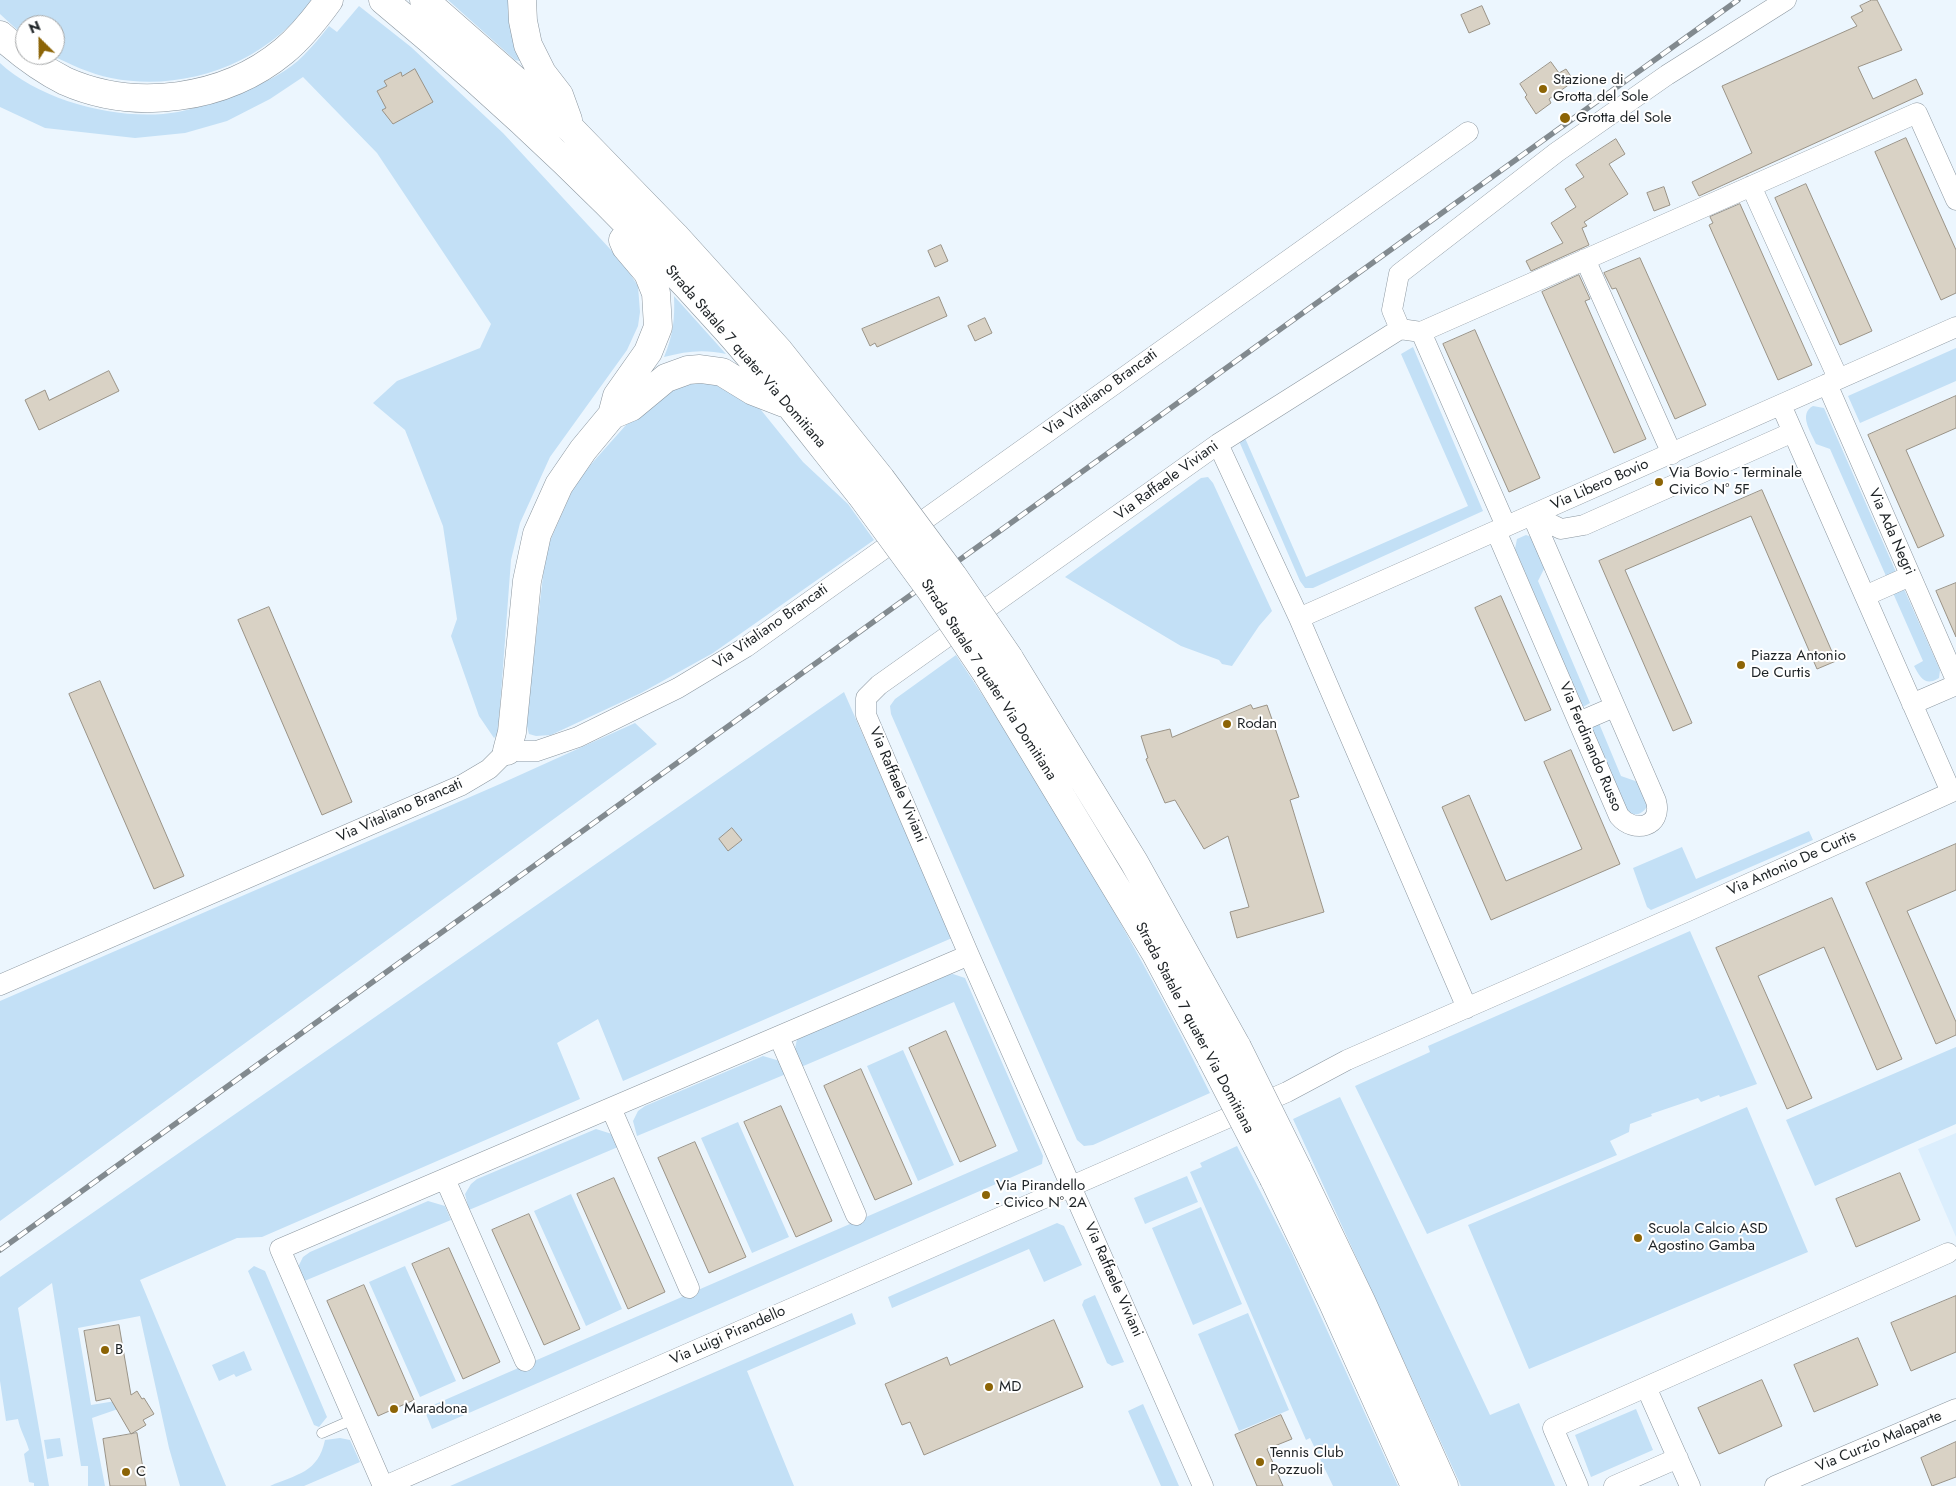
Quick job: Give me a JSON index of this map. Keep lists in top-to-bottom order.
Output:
{
  "streets": {
    "highway": ["Strada Statale 7 quater Via Domitiana"],
    "street": [
      "Via Vitaliano Brancati",
      "Via Raffaele Viviani",
      "Via Libero Bovio",
      "Via Ada Negri",
      "Via Ferdinando Russo",
      "Via Antonio De Curtis",
      "Via Luigi Pirandello",
      "Via Curzio Malaparte"
    ]
  },
  "crossings": [
    ["Via Raffaele Viviani", "Via Luigi Pirandello"],
    ["Via Libero Bovio", "Via Ada Negri"],
    ["Via Libero Bovio", "Via Ferdinando Russo"],
    ["Via Antonio De Curtis", "Via Luigi Pirandello"]
  ],
  "places": [
    "Stazione di Grotta del Sole",
    "Grotta del Sole",
    "Via Bovio - Terminale Civico N° 5F",
    "Piazza Antonio De Curtis",
    "Rodan",
    "Via Pirandello - Civico N° 2A",
    "Scuola Calcio ASD Agostino Gamba",
    "B",
    "MD",
    "Maradona",
    "Tennis Club Pozzuoli",
    "C"
  ],
  "north": "top left"
}
